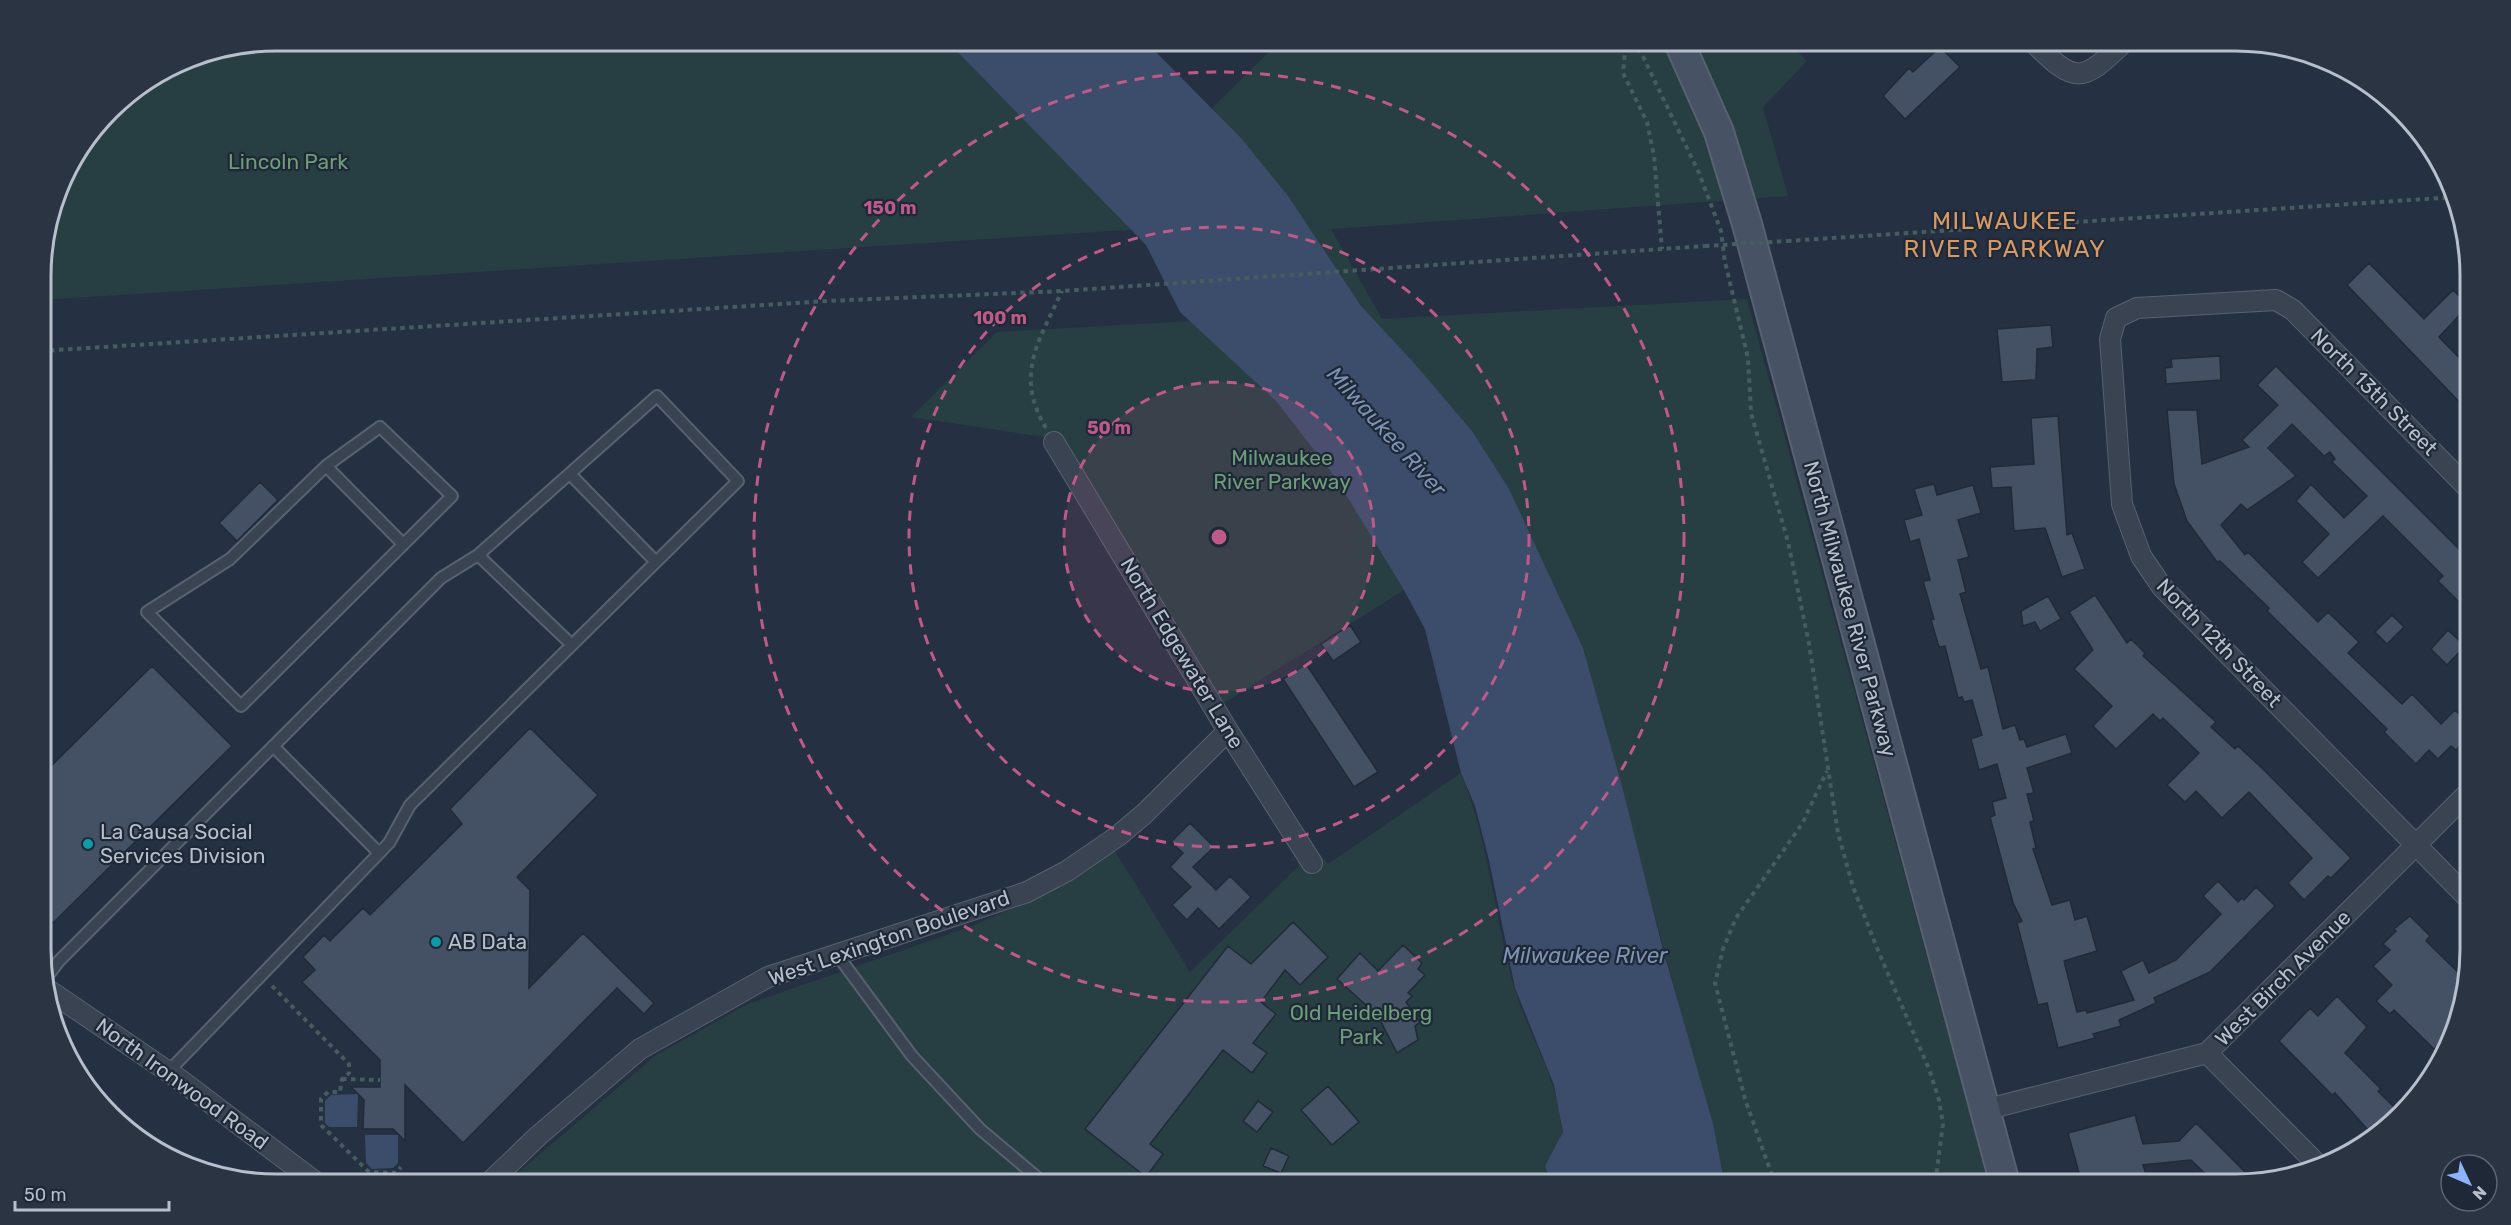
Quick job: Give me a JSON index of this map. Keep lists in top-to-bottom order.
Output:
{
  "streets": {
    "street": [
      "North 13th Street",
      "North Milwaukee River Parkway",
      "North 12th Street",
      "North Edgewater Lane",
      "West Lexington Boulevard",
      "West Birch Avenue",
      "North Ironwood Road"
    ]
  },
  "crossings": [
    ["North 13th Street", "North 12th Street"],
    ["North Milwaukee River Parkway", "West Birch Avenue"],
    ["North 12th Street", "West Birch Avenue"],
    ["North Edgewater Lane", "West Lexington Boulevard"]
  ],
  "districts": ["MILWAUKEE RIVER PARKWAY"],
  "water": ["Milwaukee River"],
  "parks": ["Lincoln Park", "Milwaukee River Parkway", "Old Heidelberg Park"],
  "places": ["La Causa Social Services Division", "AB Data"],
  "scale_bar": "50 m",
  "north": "bottom right",
  "rings": ["150 m", "100 m", "50 m"]
}
